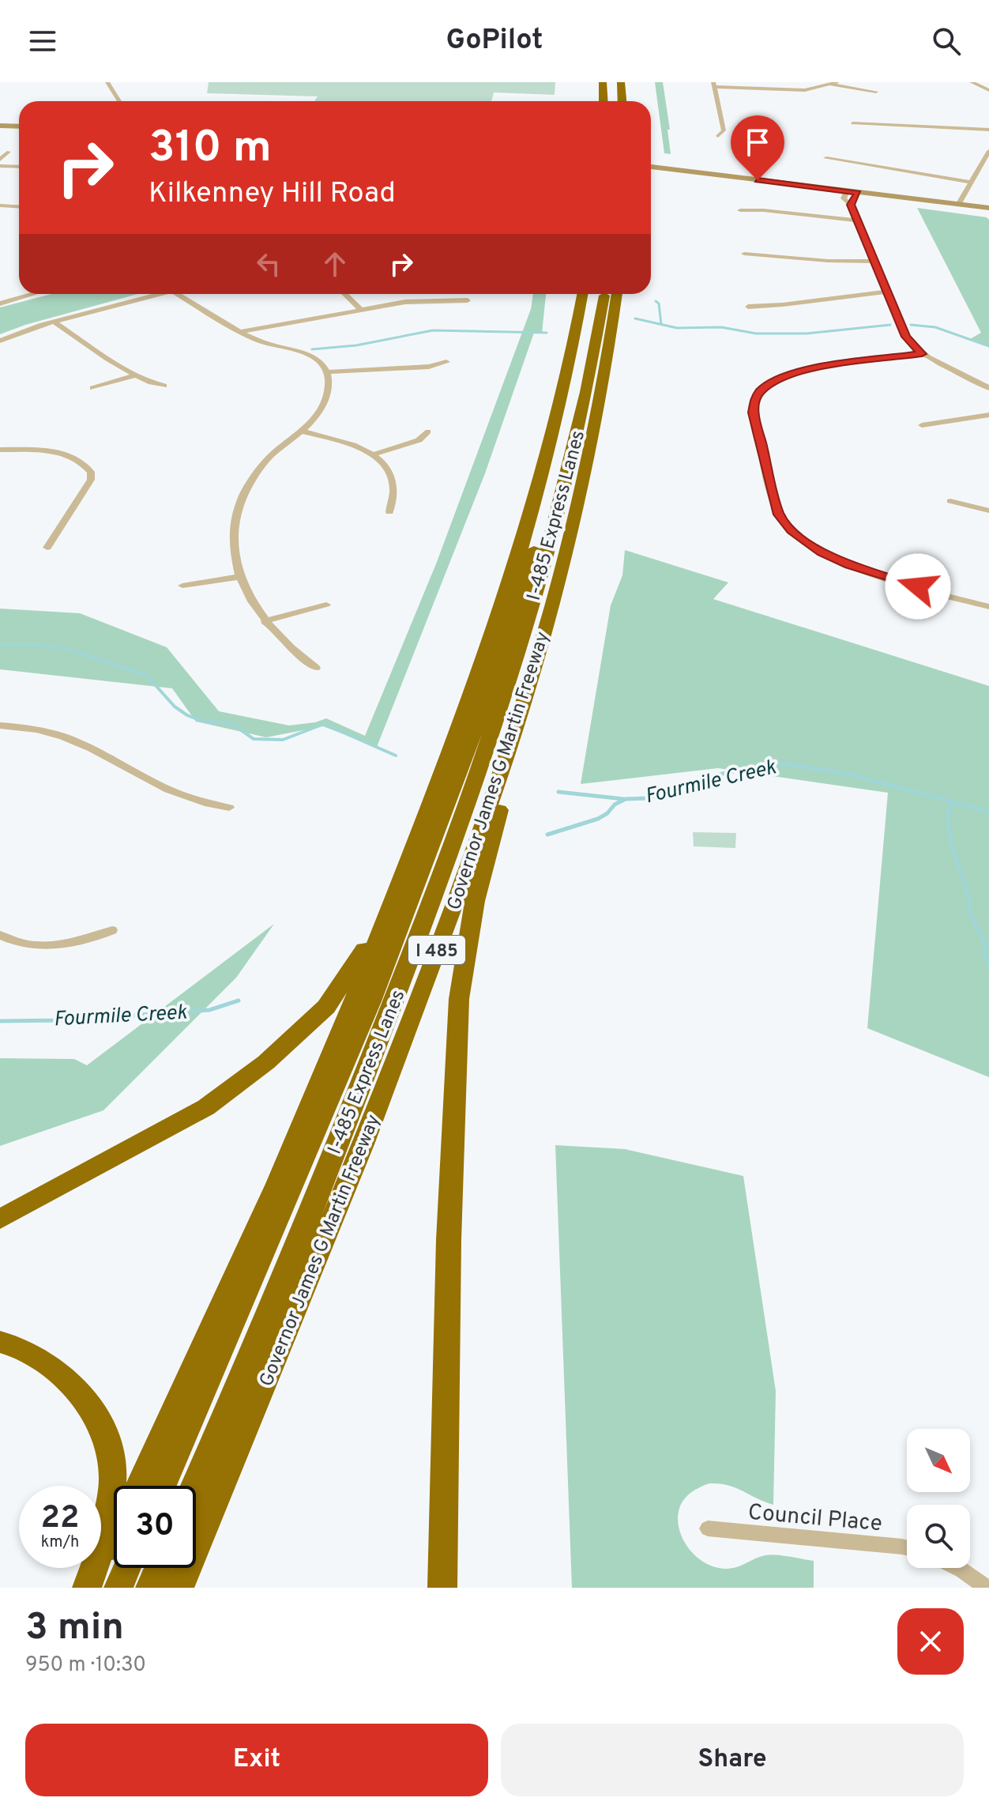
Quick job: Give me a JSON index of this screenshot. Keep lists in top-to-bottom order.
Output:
{
  "streets": {
    "highway": ["I-485 Express Lanes", "Governor James G Martin Freeway", "I 485"],
    "street": ["Council Place"]
  },
  "water": ["Fourmile Creek"],
  "north": "bottom right",
  "page": {
    "header": "GoPilot",
    "turn": ["310 m", "Kilkenney Hill Road"],
    "speed": "22 km/h",
    "limit": "30",
    "heading": ["3 min", "950 m · 10:30"],
    "buttons": ["Exit", "Share"]
  }
}
